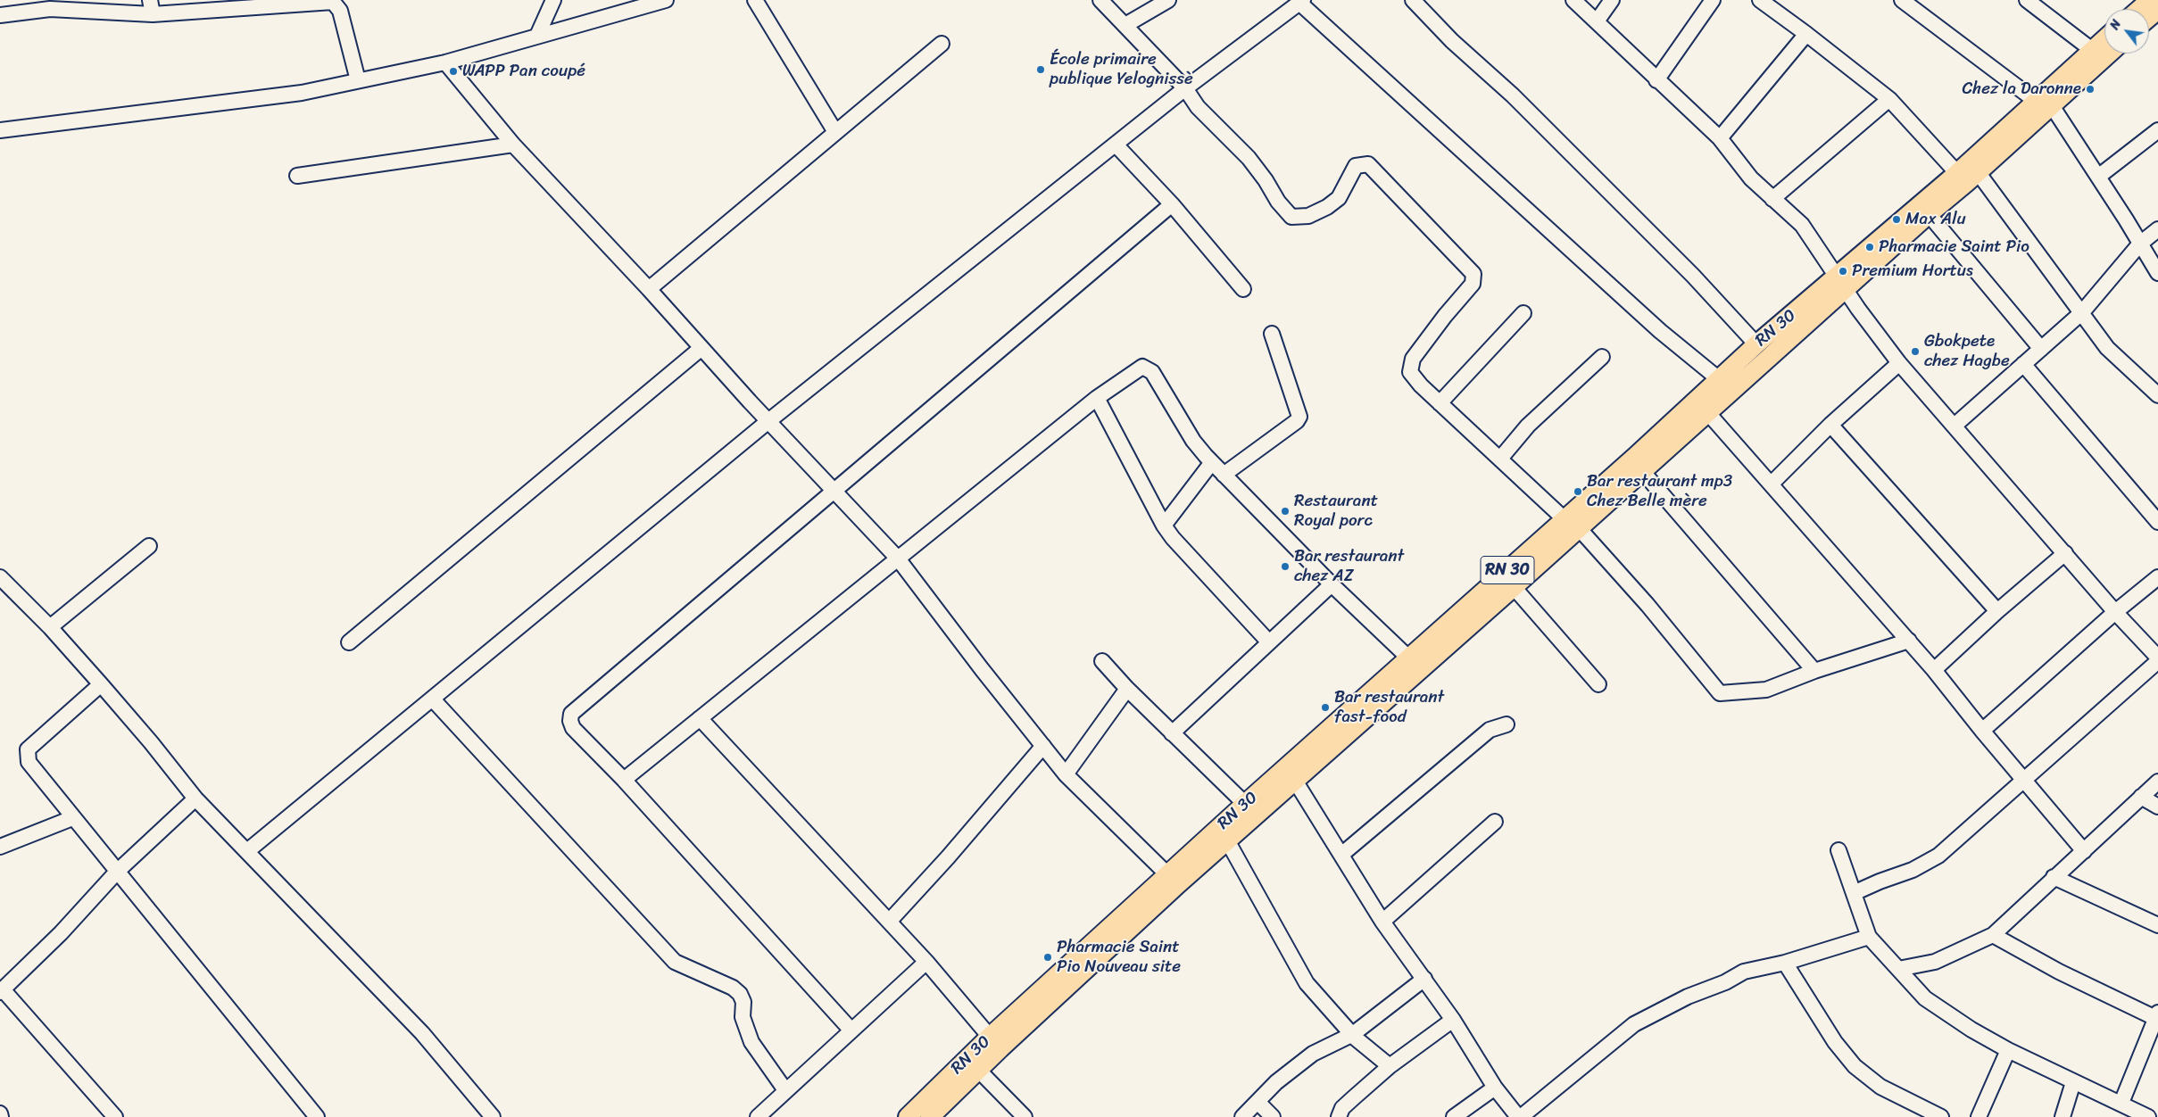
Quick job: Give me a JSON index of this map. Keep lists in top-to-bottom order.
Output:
{
  "streets": {
    "main road": ["RN 30"]
  },
  "places": [
    "École primaire publique Yelognissè",
    "WAPP Pan coupé",
    "Chez la Daronne",
    "Max Alu",
    "Pharmacie Saint Pio",
    "Premium Hortus",
    "Gbokpete chez Hagbe",
    "Bar restaurant mp3 Chez Belle mère",
    "Restaurant Royal porc",
    "Bar restaurant chez AZ",
    "Bar restaurant fast-food",
    "Pharmacie Saint Pio Nouveau site"
  ],
  "north": "top left"
}
